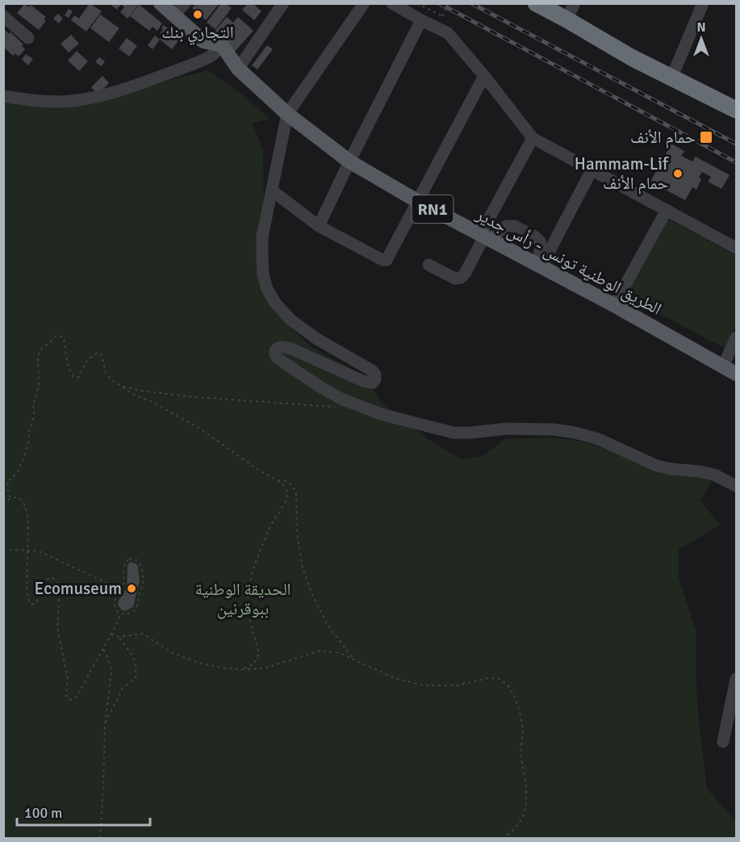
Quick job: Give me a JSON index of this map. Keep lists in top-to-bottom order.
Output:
{
  "streets": {
    "main road": ["RN1", "الطريق الوطنية تونس - رأس جدير"]
  },
  "parks": ["الحديقة الوطنية ببوقرنين"],
  "places": {
    "other": ["التجاري بنك", "Hammam-Lif حمام الأنف", "Ecomuseum"],
    "transit": ["حمام الأنف"]
  },
  "scale_bar": "100 m",
  "north": "top"
}
